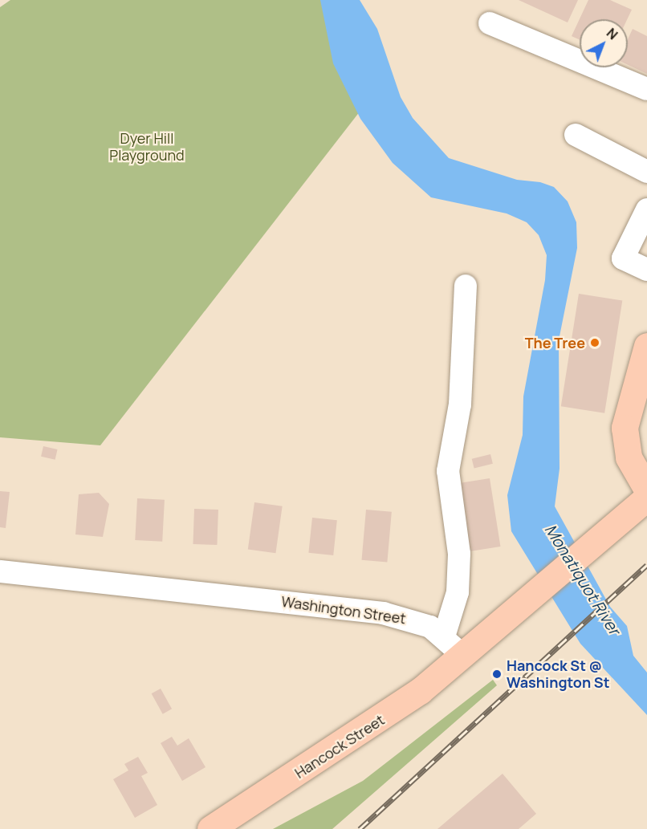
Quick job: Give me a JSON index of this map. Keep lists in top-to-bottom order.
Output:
{
  "streets": {
    "main road": ["Hancock Street"],
    "street": ["Washington Street"]
  },
  "crossings": [
    ["Washington Street", "Hancock Street"]
  ],
  "water": ["Monatiquot River"],
  "parks": ["Dyer Hill Playground"],
  "places": ["The Tree", "Hancock St @ Washington St"],
  "north": "top right"
}
